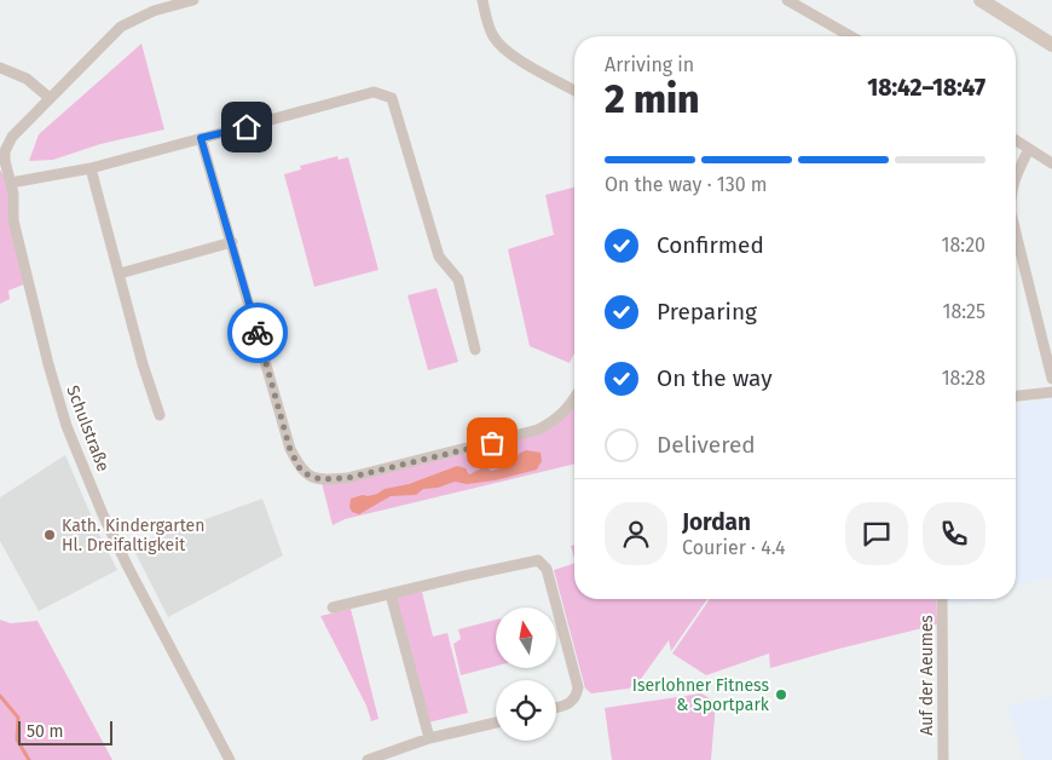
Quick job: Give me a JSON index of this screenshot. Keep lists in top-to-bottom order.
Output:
{
  "streets": {
    "street": ["Schulstraße", "Auf der Aeumes"]
  },
  "places": ["Kath. Kindergarten Hl. Dreifaltigkeit", "Iserlohner Fitness & Sportpark"],
  "scale_bar": "50 m",
  "north": "top",
  "page": {
    "heading": ["2 min", "Arriving in", "18:42–18:47"],
    "panel": ["Jordan", "Courier · 4.4"],
    "bar": "On the way · 130 m",
    "list": [
      ["Confirmed", "18:20"],
      ["Preparing", "18:25"],
      ["On the way", "18:28"],
      "Delivered"
    ],
    "scale": "50 m"
  }
}
